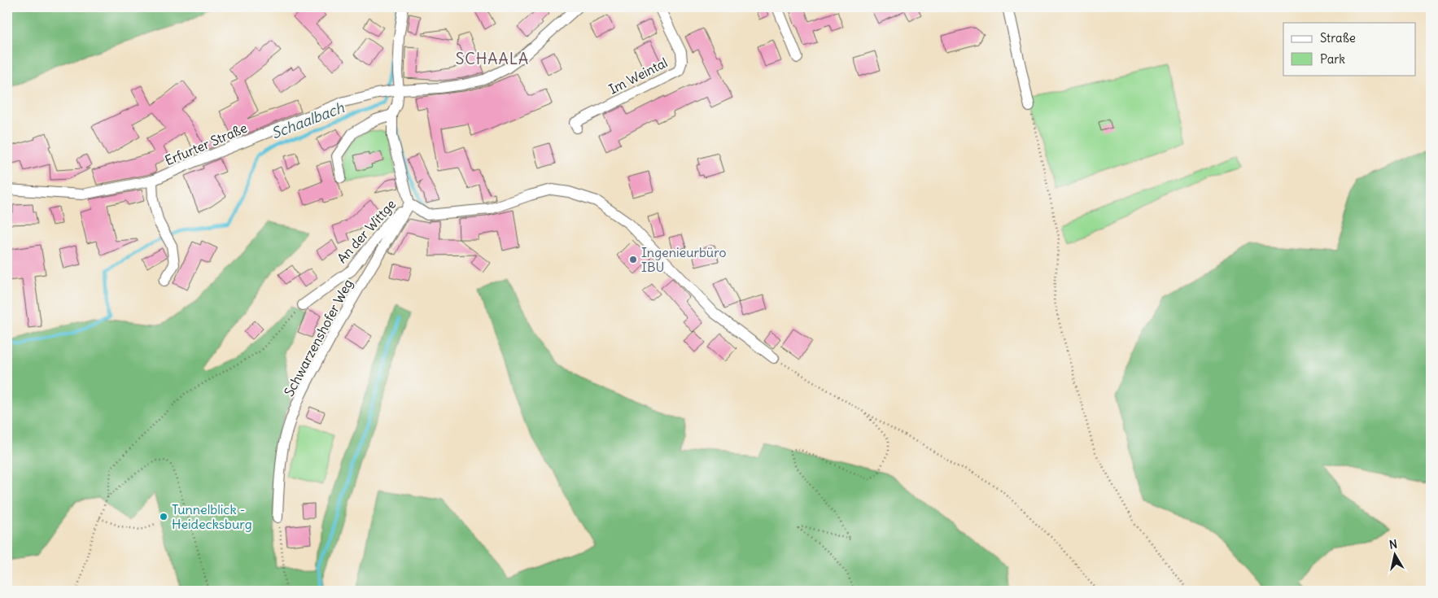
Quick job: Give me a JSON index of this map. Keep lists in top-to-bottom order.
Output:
{
  "streets": {
    "street": [
      "Im Weintal",
      "Erfurter Straße",
      "An der Wittge",
      "Schwarzenshofer Weg"
    ]
  },
  "crossings": [
    ["An der Wittge", "Schwarzenshofer Weg"]
  ],
  "districts": ["SCHAALA"],
  "water": ["Schaalbach"],
  "places": ["Ingenieurbüro IBU", "Tunnelblick - Heidecksburg"],
  "legend": ["Straße", "Park"],
  "north": "top"
}
